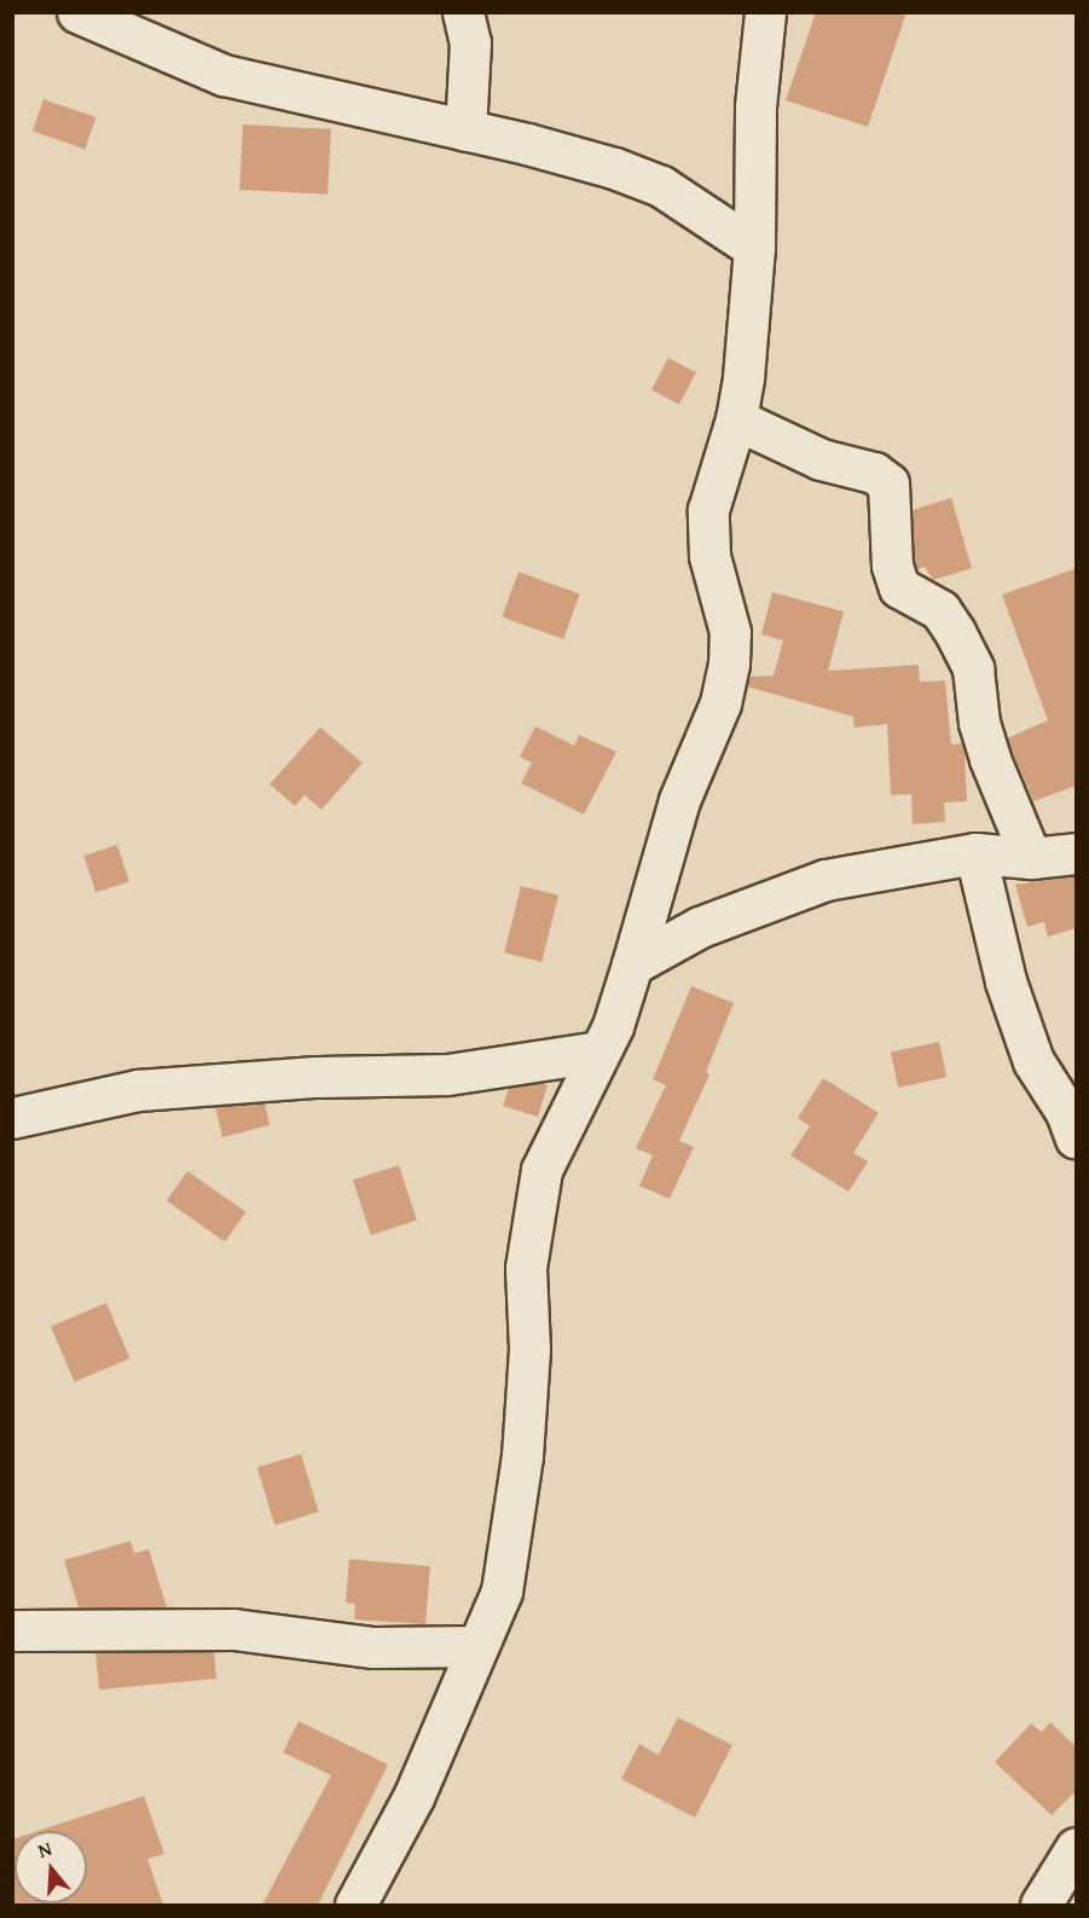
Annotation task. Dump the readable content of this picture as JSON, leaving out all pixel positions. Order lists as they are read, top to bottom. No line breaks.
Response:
{"north":"top"}
